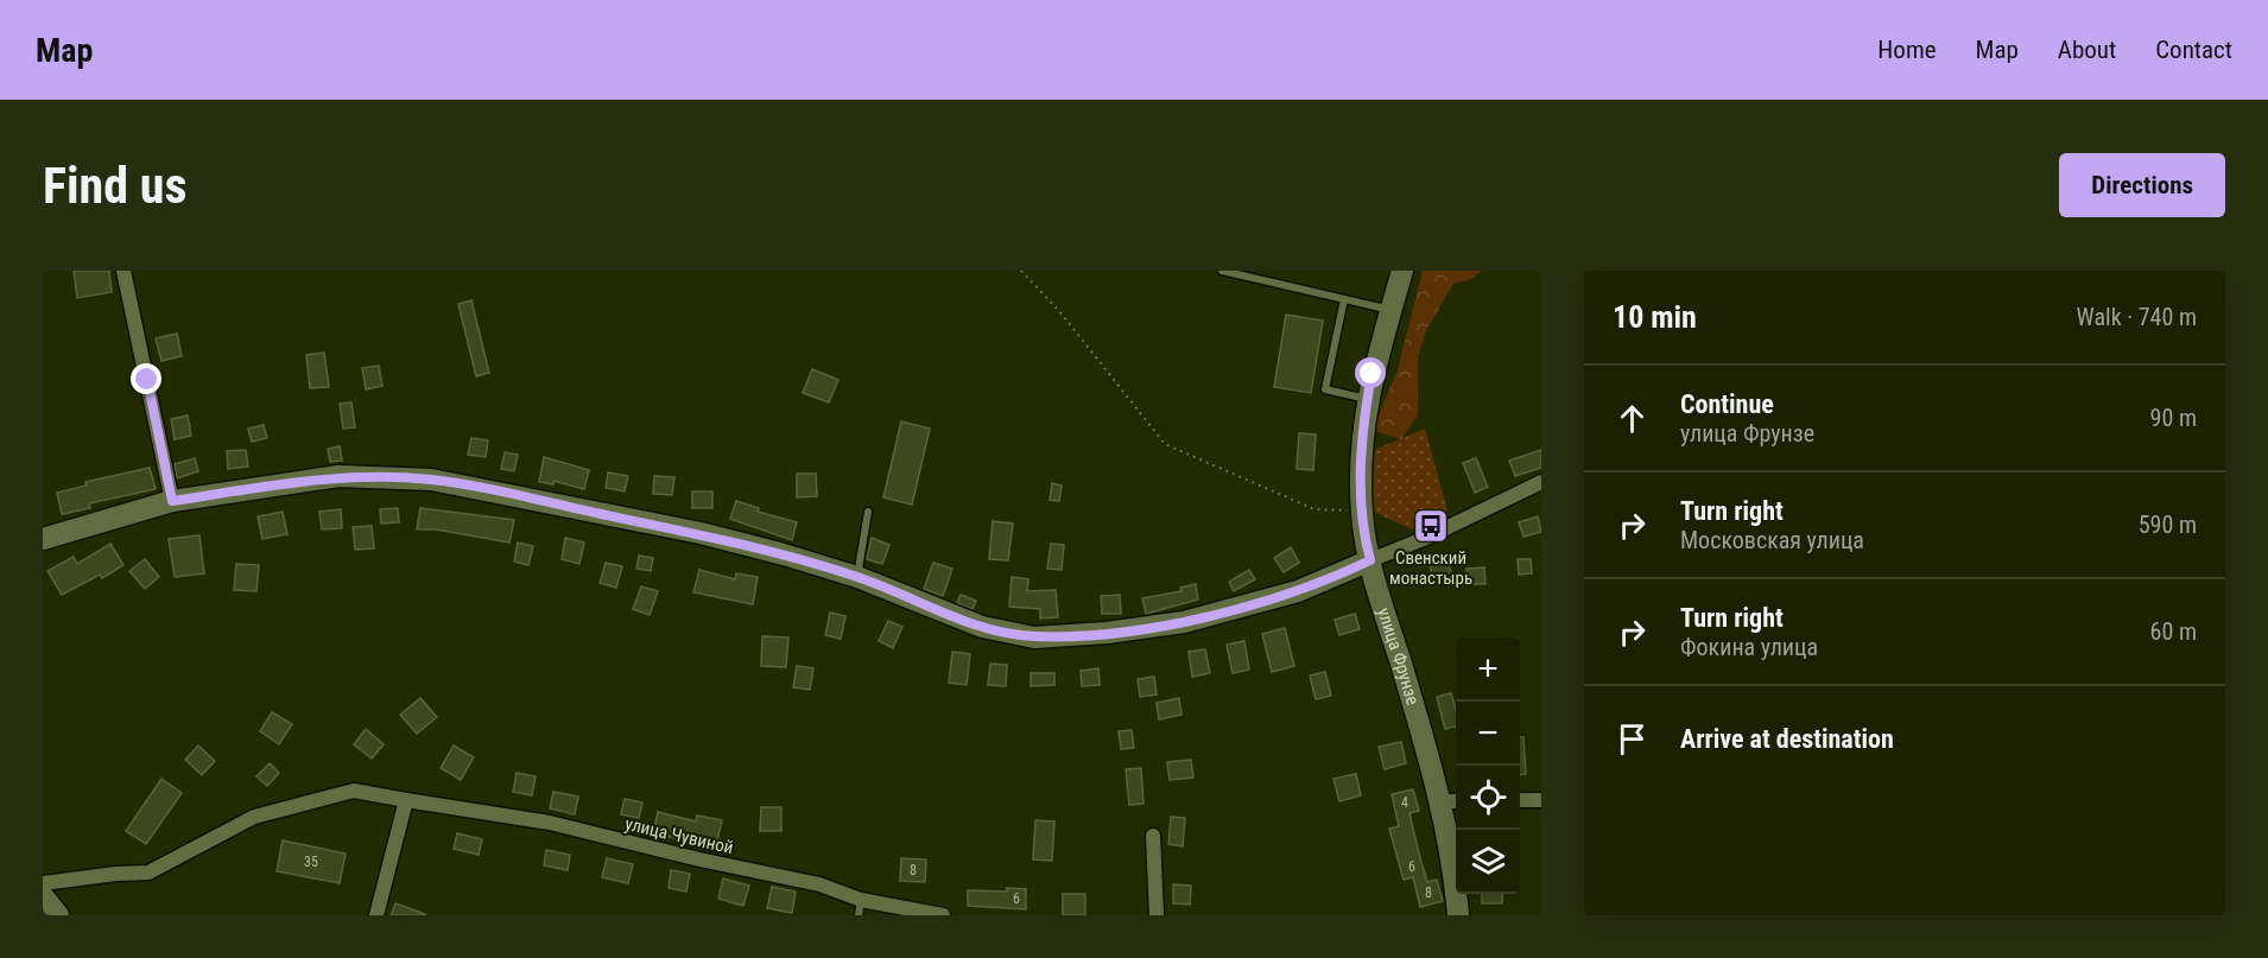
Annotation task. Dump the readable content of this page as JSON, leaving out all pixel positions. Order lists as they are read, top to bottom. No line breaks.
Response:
{"streets":{"street":["улица Фрунзе","улица Чувиной"]},"places":{"bus stop":["Свенский монастырь"]},"house_numbers":["4","35","6","8","8","6"],"page":{"header":"Map","nav":["Home","Map","About","Contact"],"buttons":"Directions","title":"Find us","heading":["10 min","Walk · 740 m"],"list":[["Continue","улица Фрунзе","90 m"],["Turn right","Московская улица","590 m"],["Turn right","Фокина улица","60 m"],"Arrive at destination"],"map_buttons":["+","−"]}}
